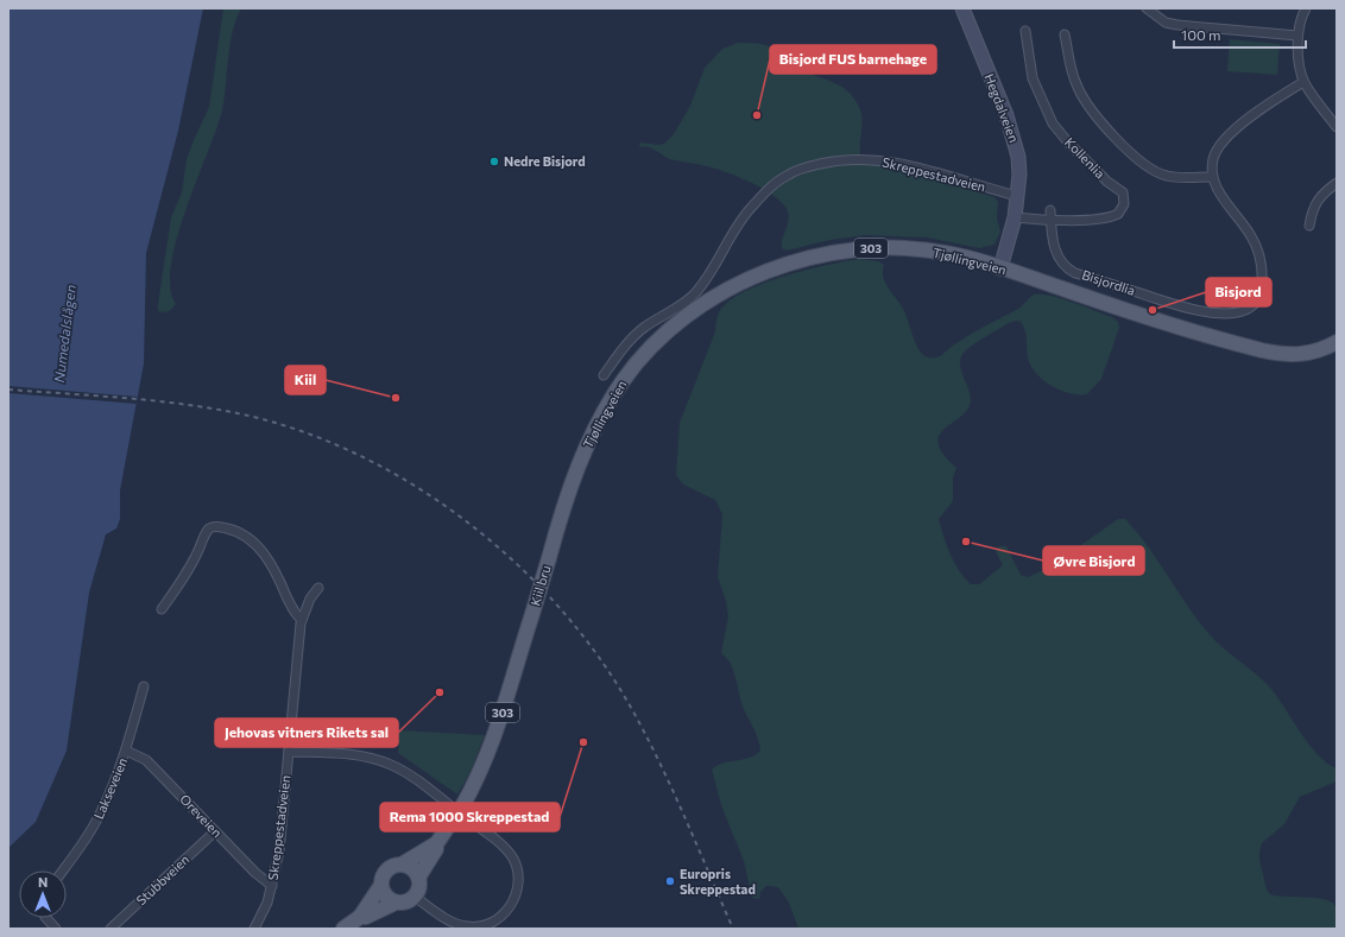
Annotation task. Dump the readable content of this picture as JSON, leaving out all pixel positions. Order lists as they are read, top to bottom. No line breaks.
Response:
{"streets":{"main road":["303","Tjøllingveien","Kiil bru"],"street":["Hegdalveien","Kollenlia","Skreppestadveien","Bisjordlia","Lakseveien","Oreveien","Stubbveien"]},"crossings":[["Hegdalveien","Skreppestadveien"],["Hegdalveien","Tjøllingveien"],["Kollenlia","Bisjordlia"],["Skreppestadveien","Oreveien"],["303","Kiil bru"],["Tjøllingveien","Kiil bru"],["Lakseveien","Oreveien"],["Oreveien","Stubbveien"]],"water":["Numedalslågen"],"places":["Bisjord FUS barnehage","Nedre Bisjord","Bisjord","Kiil","Øvre Bisjord","Jehovas vitners Rikets sal","Rema 1000 Skreppestad","Europris Skreppestad"],"scale_bar":"100 m","north":"top"}
